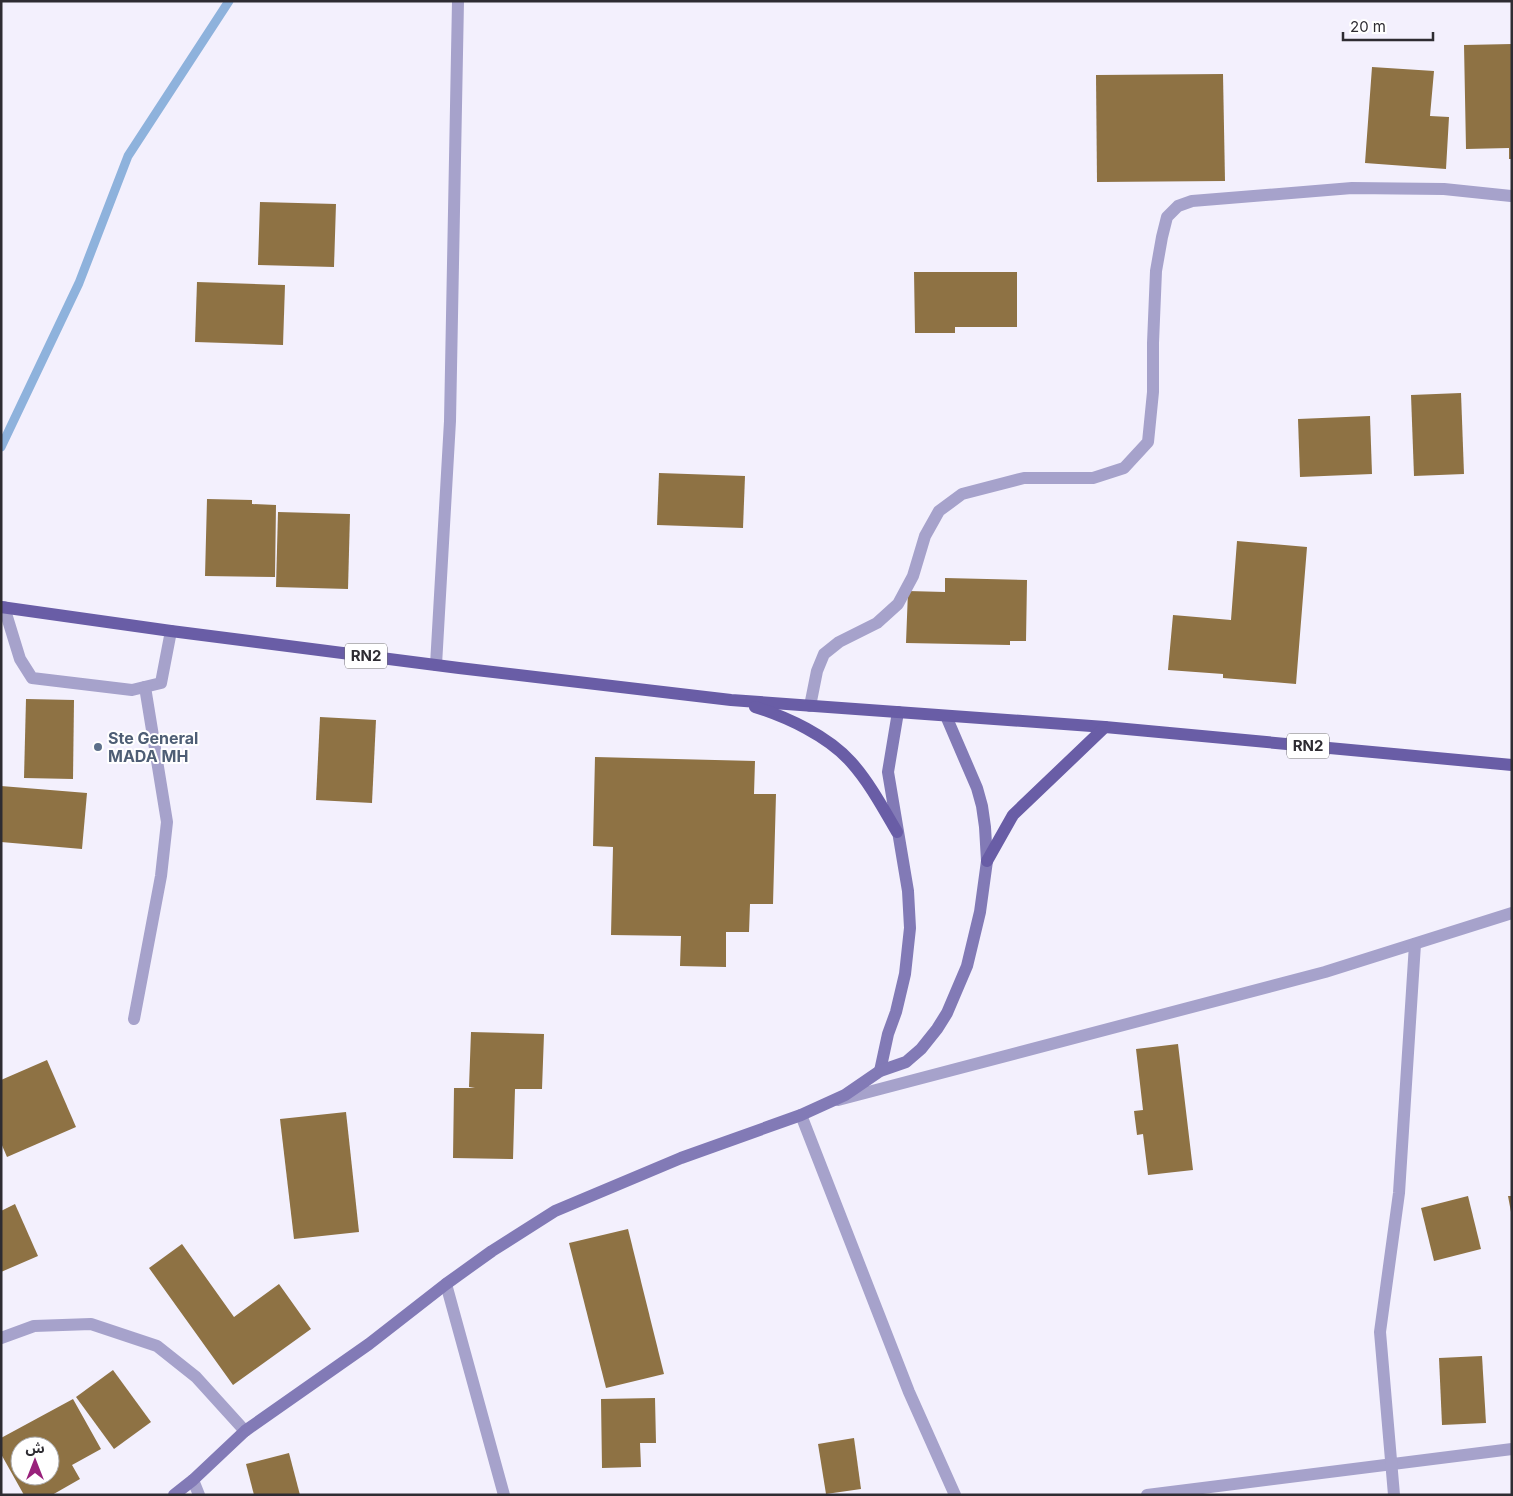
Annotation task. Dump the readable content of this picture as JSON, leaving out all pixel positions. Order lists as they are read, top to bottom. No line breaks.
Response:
{"streets":{"main road":["RN2"]},"places":["Ste General MADA MH"],"scale_bar":"20 m","north":"top"}
